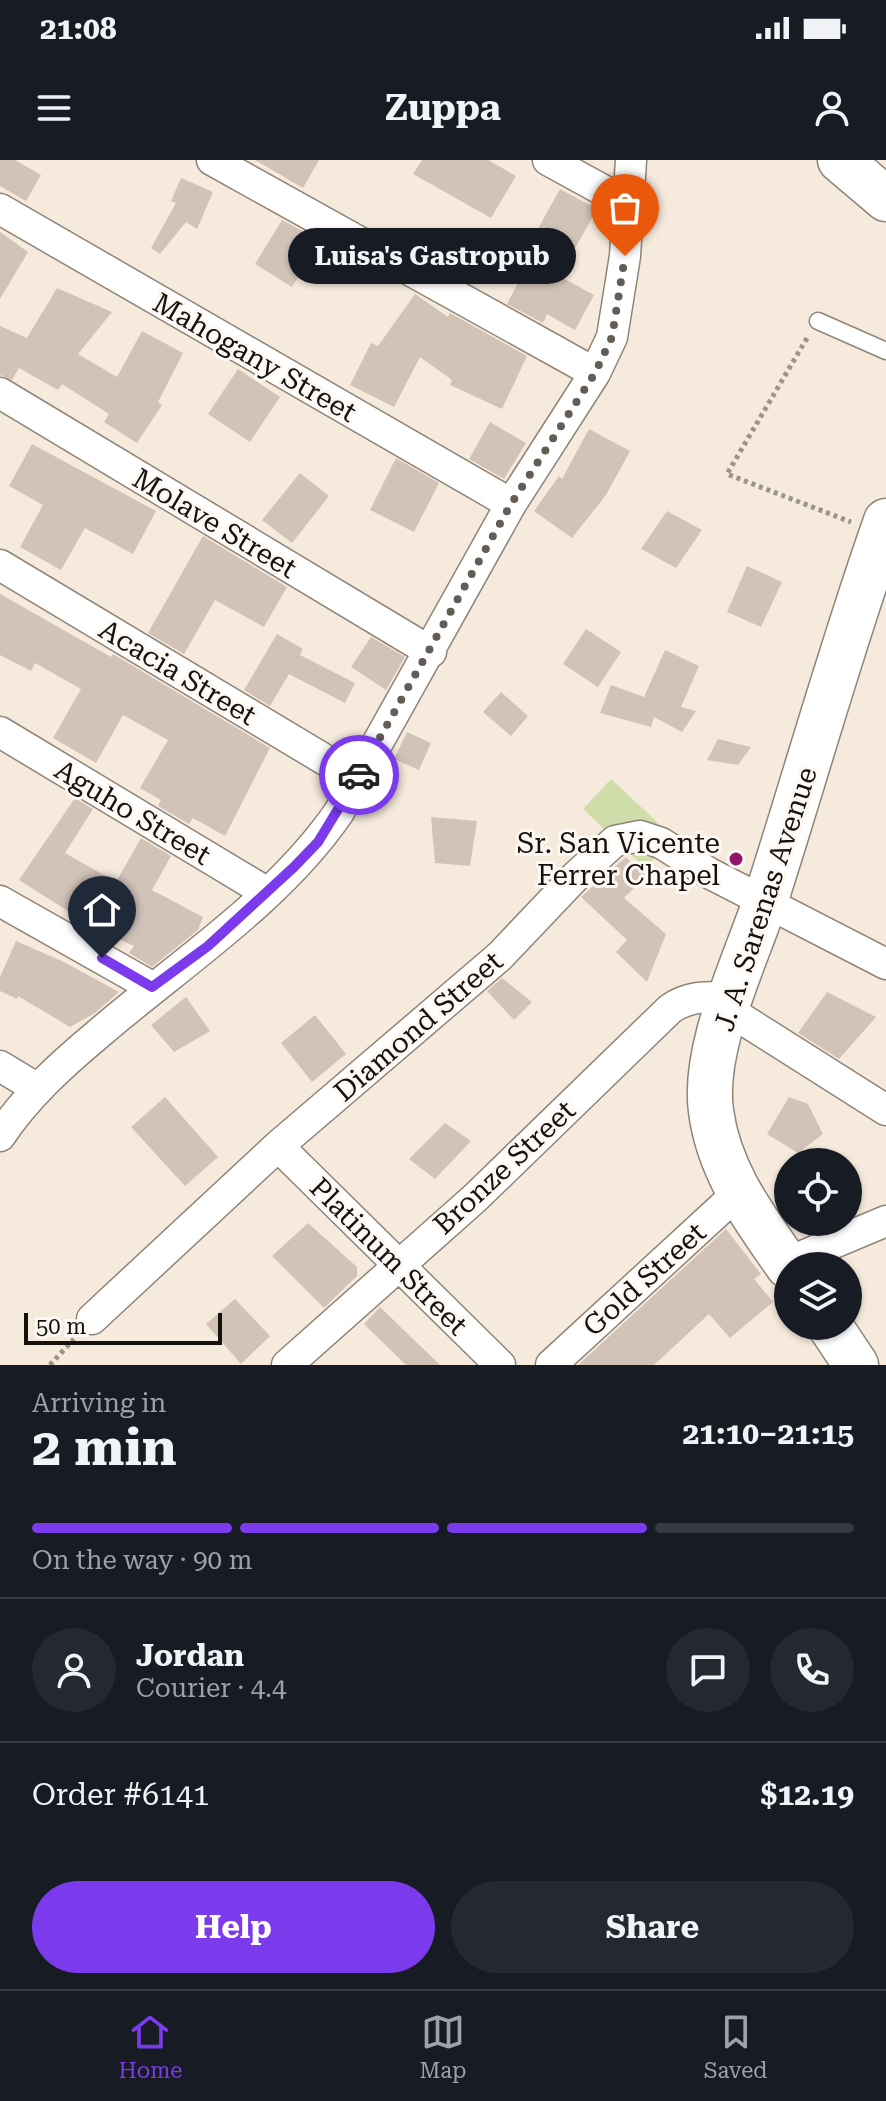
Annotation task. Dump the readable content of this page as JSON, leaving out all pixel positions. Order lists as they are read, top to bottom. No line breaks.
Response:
{"streets":{"main road":["J. A. Sarenas Avenue"],"street":["Mahogany Street","Molave Street","Acacia Street","Aguho Street","Diamond Street","Bronze Street","Platinum Street","Gold Street"]},"crossings":[["J. A. Sarenas Avenue","Diamond Street"],["J. A. Sarenas Avenue","Bronze Street"],["J. A. Sarenas Avenue","Gold Street"],["Diamond Street","Platinum Street"],["Bronze Street","Platinum Street"]],"places":["Luisa's Gastropub","Sr. San Vicente Ferrer Chapel"],"scale_bar":"50 m","page":{"status":"21:08","header":"Zuppa","bubble":"Luisa's Gastropub","scale":"50 m","heading":["2 min","Arriving in","21:10–21:15"],"panel":["Jordan","Courier · 4.4","Order #6141","$12.19"],"bar":"On the way · 90 m","buttons":["Help","Share"],"tabs":["Home","Map","Saved"]}}
